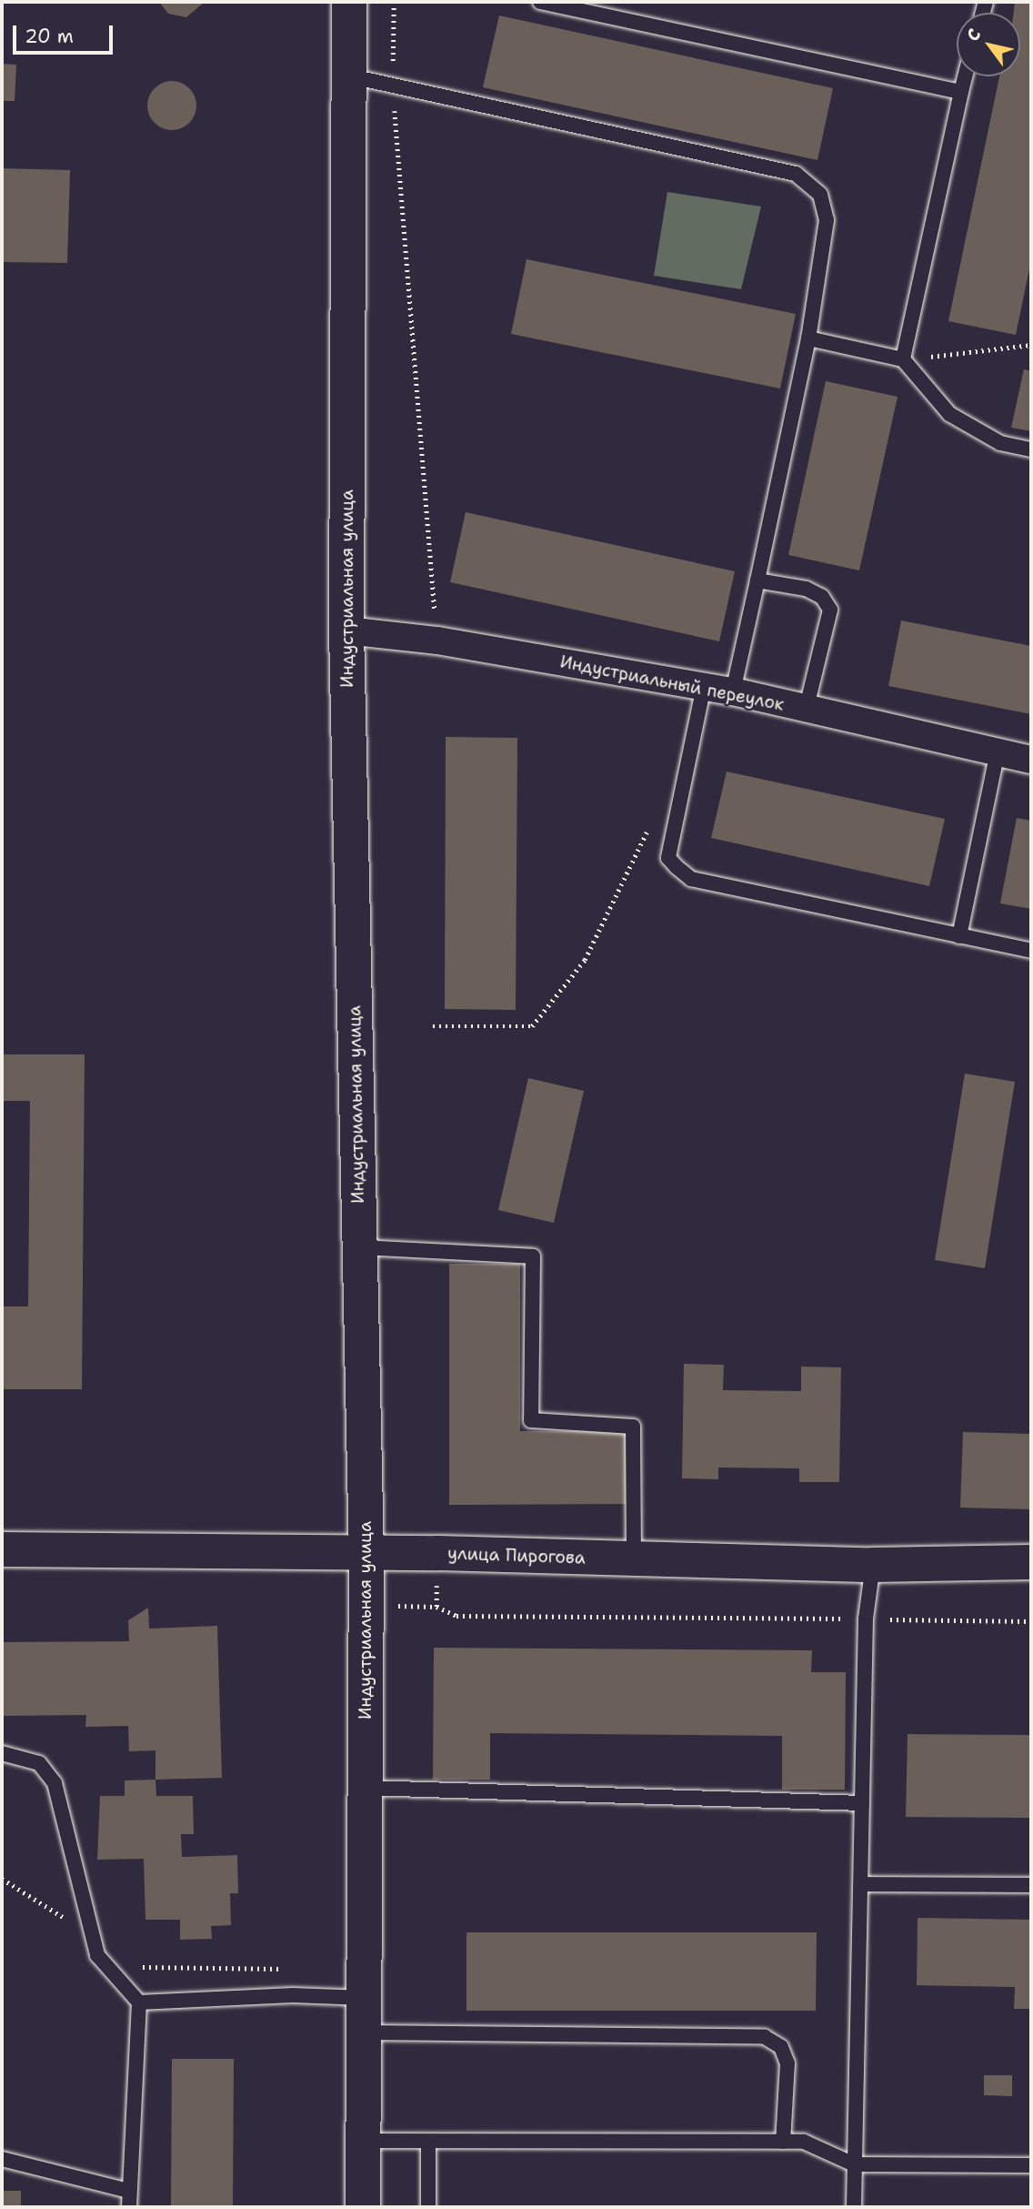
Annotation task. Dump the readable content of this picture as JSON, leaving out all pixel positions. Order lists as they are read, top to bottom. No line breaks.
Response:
{"streets":{"street":["Индустриальная улица","Индустриальный переулок","улица Пирогова"]},"crossings":[["Индустриальная улица","Индустриальный переулок"],["Индустриальная улица","улица Пирогова"]],"scale_bar":"20 m","north":"top left"}
